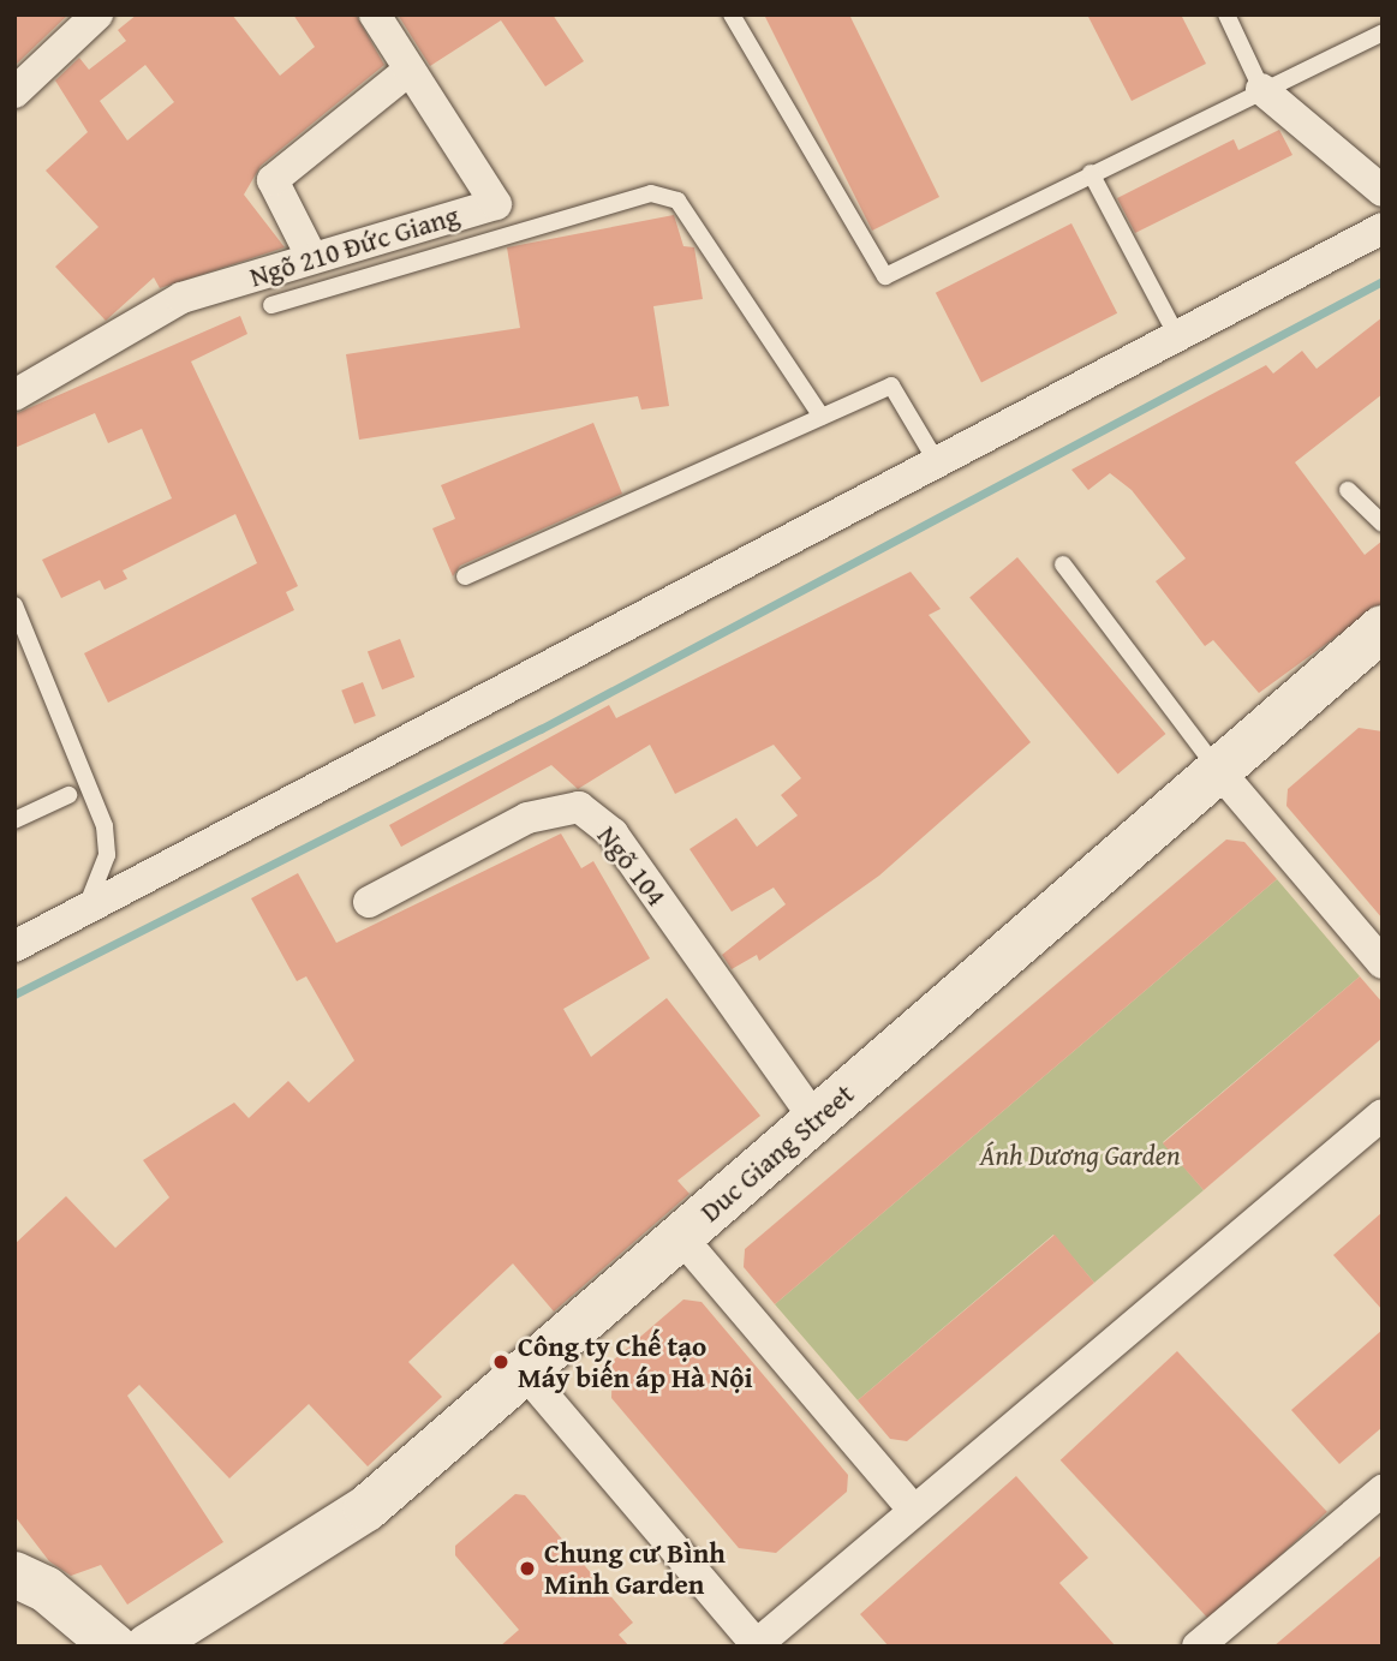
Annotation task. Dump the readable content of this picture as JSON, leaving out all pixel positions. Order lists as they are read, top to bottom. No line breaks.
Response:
{"streets":{"street":["Ngõ 210 Đức Giang","Ngõ 104","Duc Giang Street"]},"crossings":[["Ngõ 104","Duc Giang Street"]],"parks":["Ánh Dương Garden"],"places":["Công ty Chế tạo Máy biến áp Hà Nội","Chung cư Bình Minh Garden"]}
